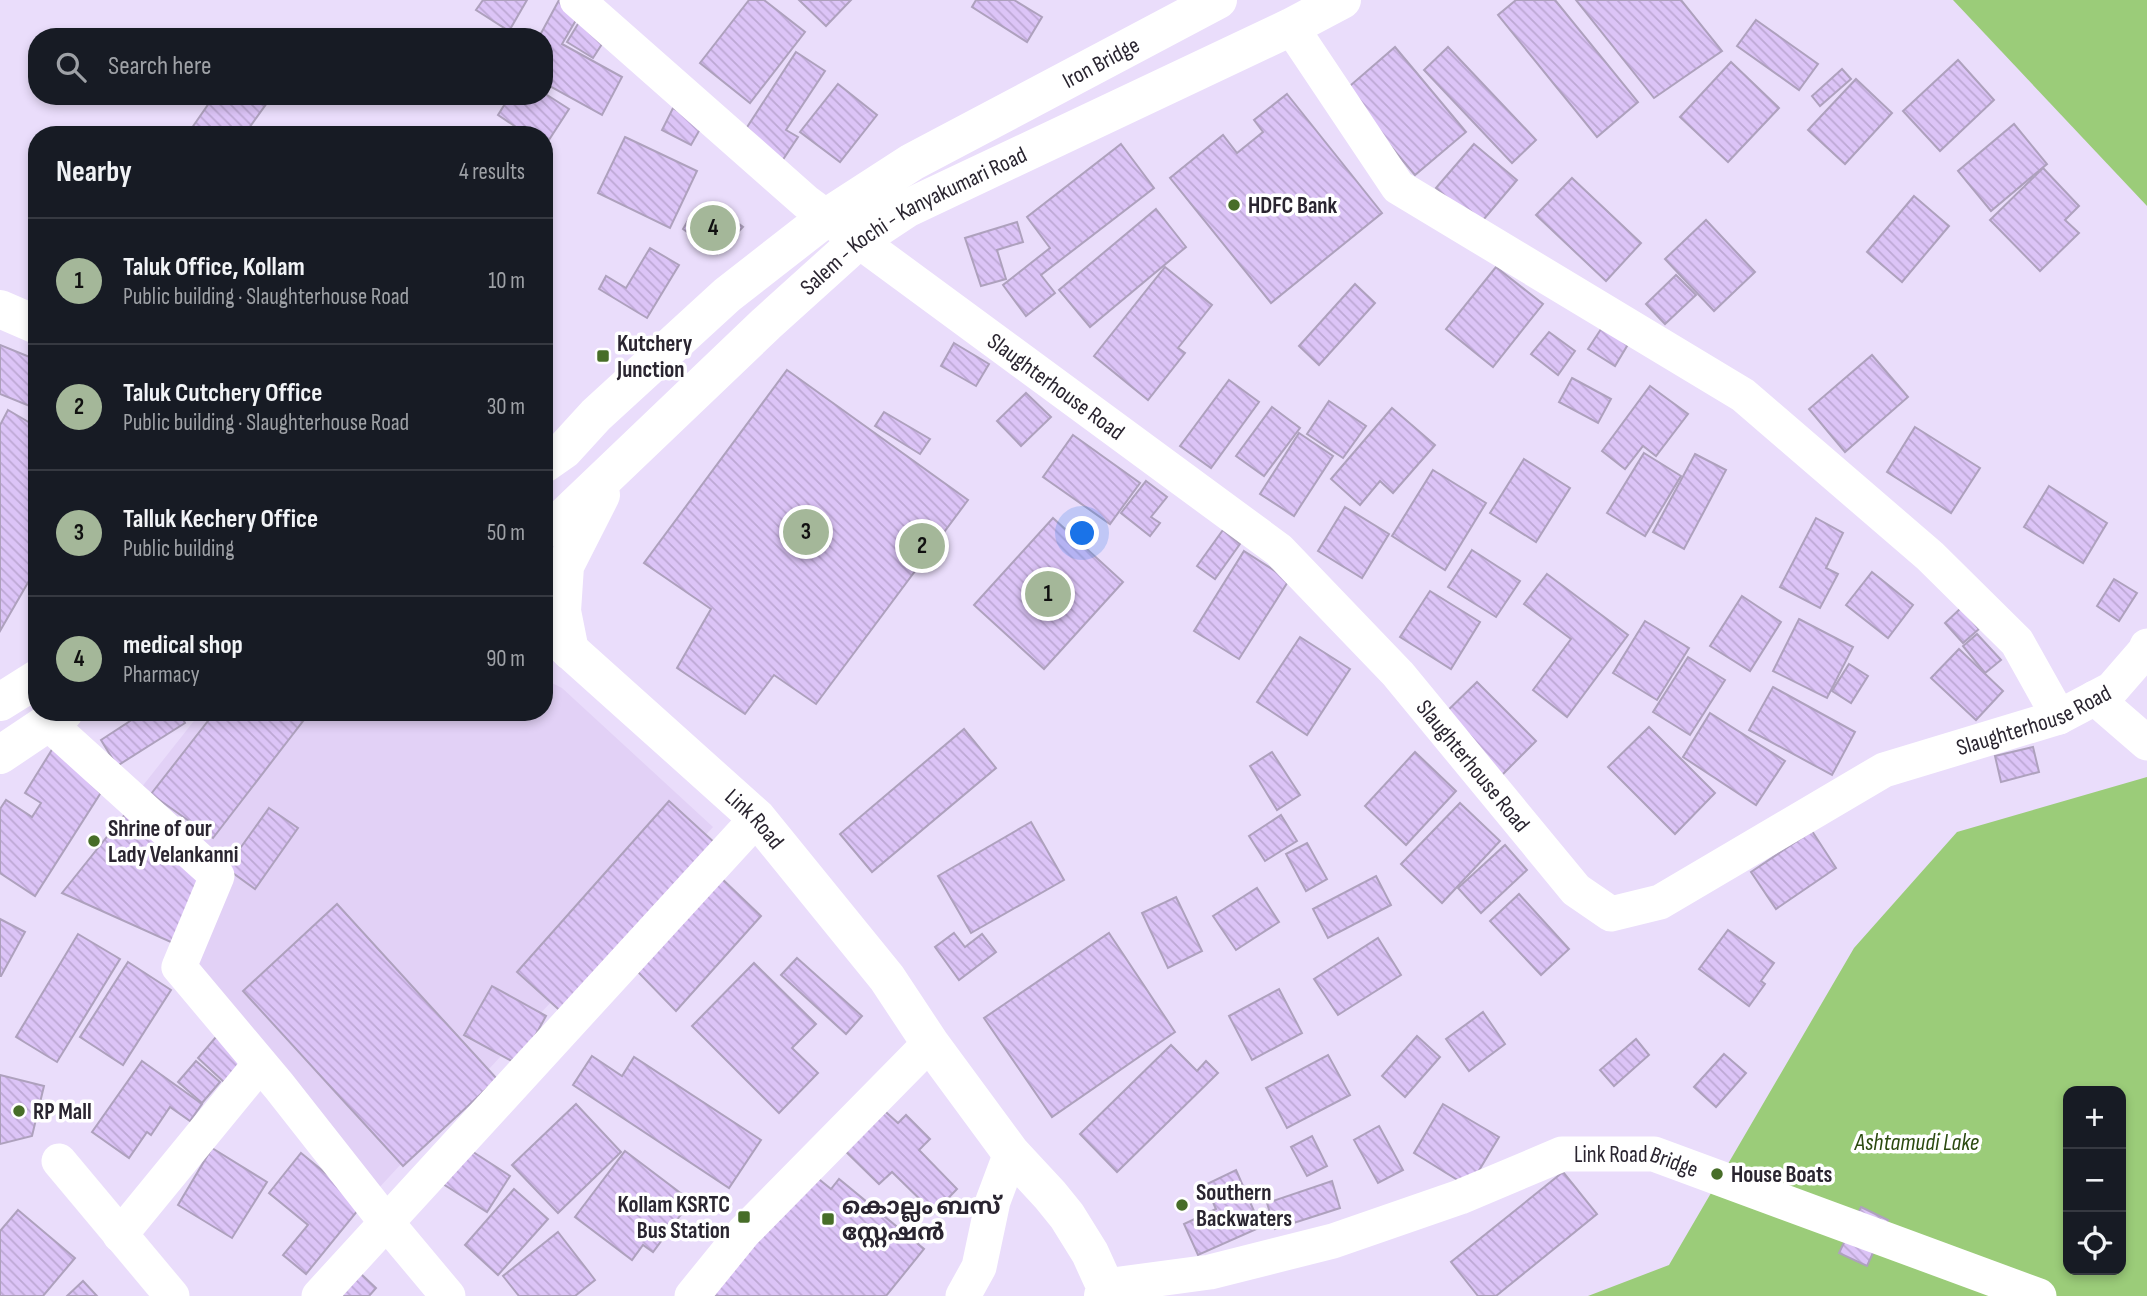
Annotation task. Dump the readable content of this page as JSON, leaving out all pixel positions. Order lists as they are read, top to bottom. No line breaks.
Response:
{"streets":{"main road":["Iron Bridge","Salem - Kochi - Kanyakumari Road","Link Road"],"street":["Slaughterhouse Road","Link Road Bridge"]},"crossings":[["Iron Bridge","Salem - Kochi - Kanyakumari Road"],["Salem - Kochi - Kanyakumari Road","Slaughterhouse Road"]],"water":["Ashtamudi Lake"],"places":{"other":["HDFC Bank","Shrine of our Lady Velankanni","RP Mall","House Boats","Southern Backwaters"],"transit":["Kutchery Junction","Kollam KSRTC Bus Station","കൊല്ലം ബസ് സ്റ്റേഷൻ"]},"page":{"search":"Search here","heading":["Nearby","4 results"],"pins":["4","3","2","1"],"list":[{"mark":"1","name":"Taluk Office, Kollam","note":"Public building · Slaughterhouse Road","value":"10 m"},{"mark":"2","name":"Taluk Cutchery Office","note":"Public building · Slaughterhouse Road","value":"30 m"},{"mark":"3","name":"Talluk Kechery Office","note":"Public building","value":"50 m"},{"mark":"4","name":"medical shop","note":"Pharmacy","value":"90 m"}],"map_buttons":["+","−"]}}
